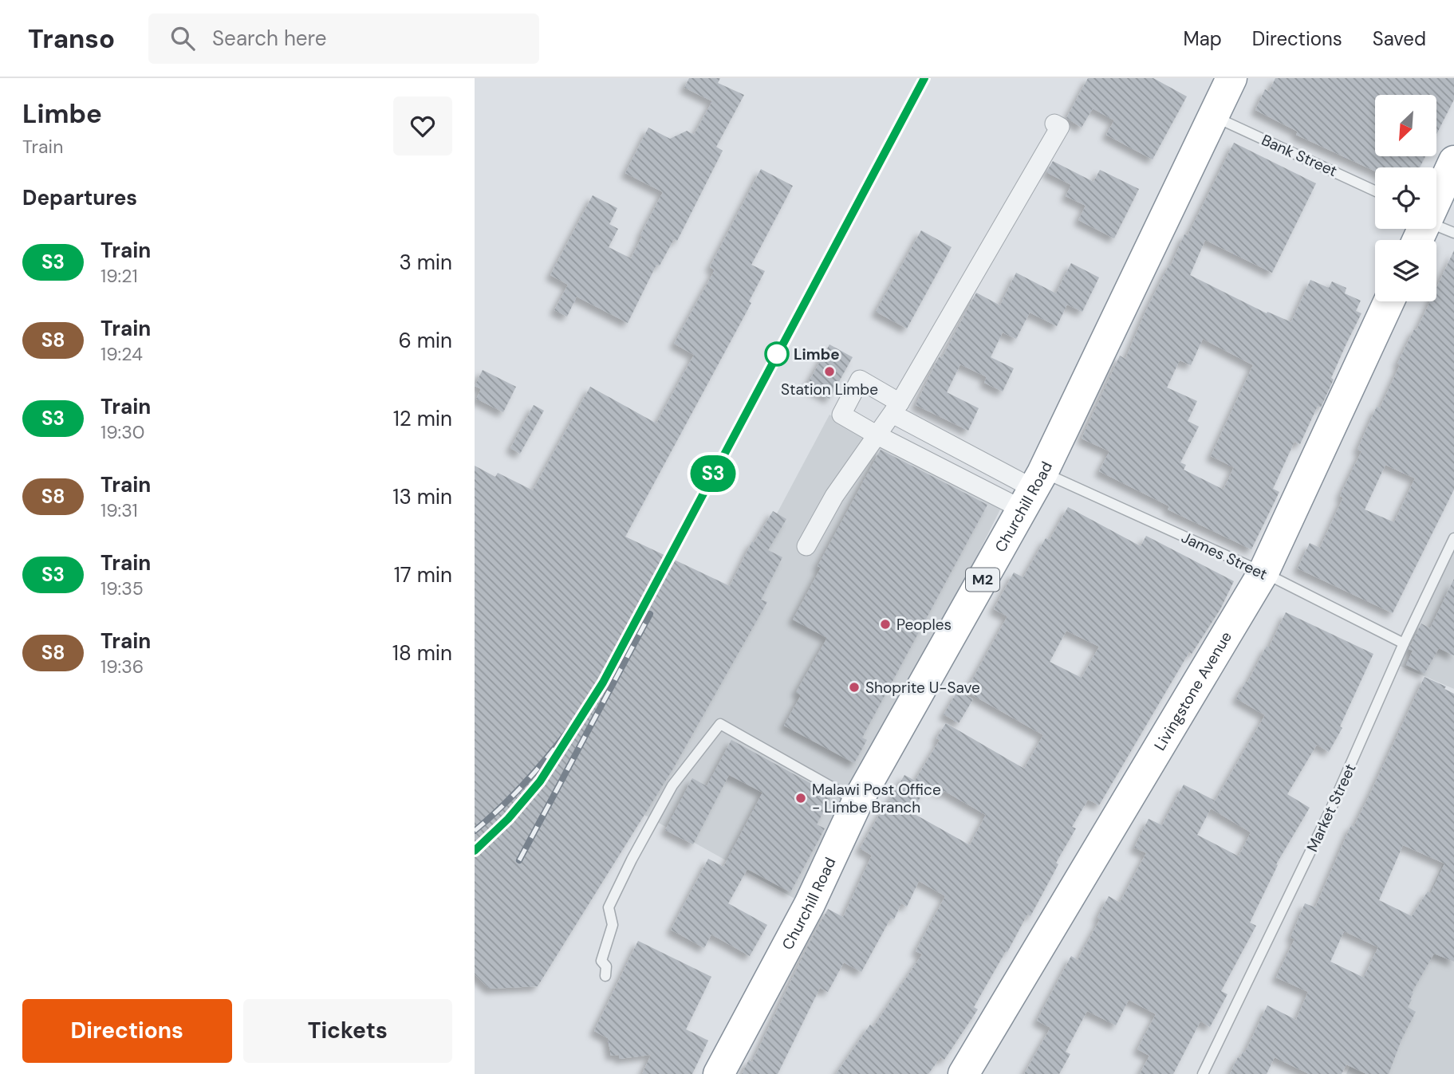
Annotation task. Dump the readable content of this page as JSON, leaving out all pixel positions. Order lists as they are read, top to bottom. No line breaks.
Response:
{"streets":{"highway":["Churchill Road","M2","Livingstone Avenue"],"lane":["Bank Street","James Street","Market Street"]},"crossings":[["Bank Street","Churchill Road"],["Churchill Road","James Street"],["James Street","Livingstone Avenue"],["James Street","Market Street"]],"places":["Limbe","Station Limbe","Peoples","Shoprite U-Save","Malawi Post Office - Limbe Branch"],"north":"bottom left","page":{"header":"Transo","search":"Search here","nav":["Map","Directions","Saved"],"heading":[["Limbe","Train"],"Departures"],"on_map":"S3","list":[{"mark":"S3","name":"Train","note":"19:21","value":"3 min"},{"mark":"S8","name":"Train","note":"19:24","value":"6 min"},{"mark":"S3","name":"Train","note":"19:30","value":"12 min"},{"mark":"S8","name":"Train","note":"19:31","value":"13 min"},{"mark":"S3","name":"Train","note":"19:35","value":"17 min"},{"mark":"S8","name":"Train","note":"19:36","value":"18 min"}],"buttons":["Directions","Tickets"]}}
